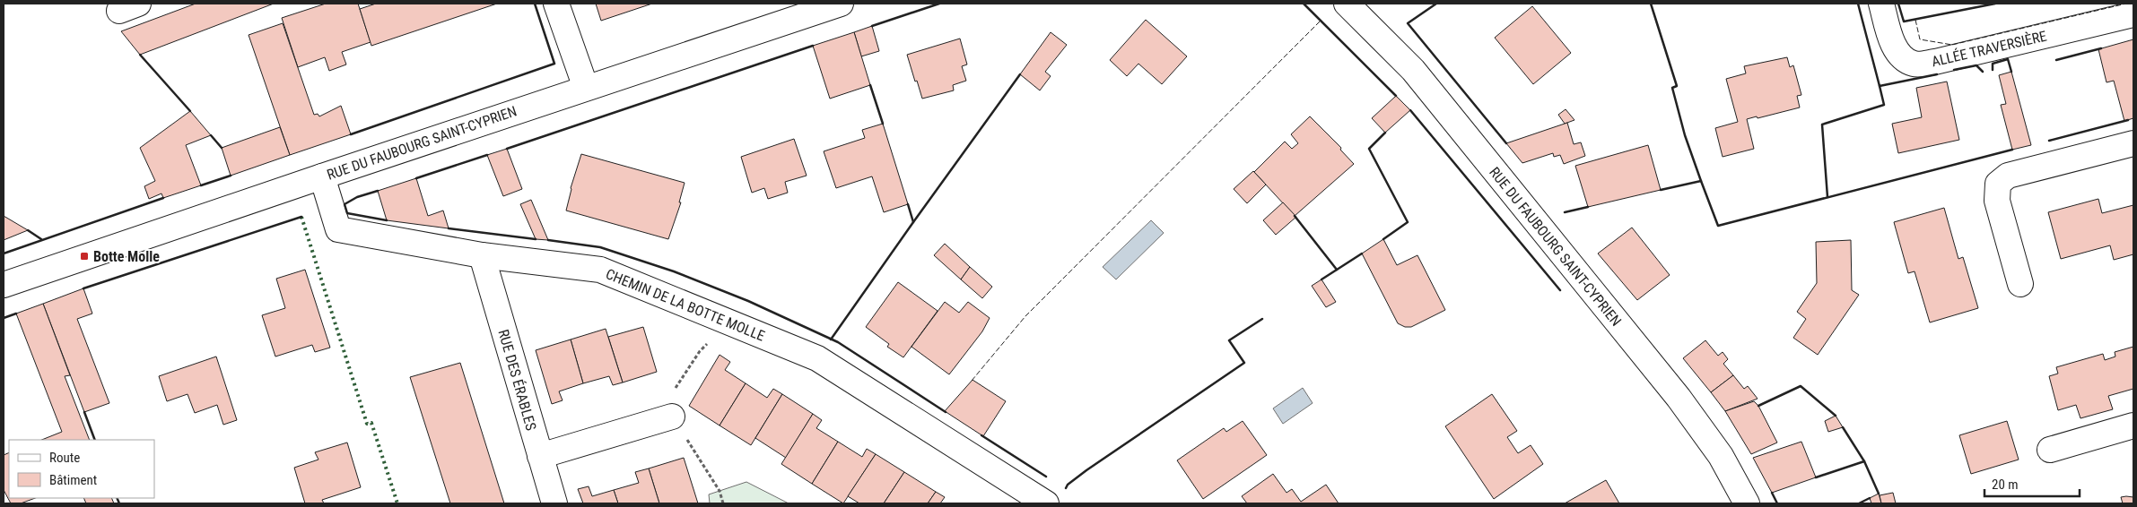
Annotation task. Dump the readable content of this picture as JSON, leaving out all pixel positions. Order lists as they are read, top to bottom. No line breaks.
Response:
{"streets":{"street":["ALLÉE TRAVERSIÈRE","RUE DU FAUBOURG SAINT-CYPRIEN","CHEMIN DE LA BOTTE MOLLE","RUE DES ÉRABLES"]},"crossings":[["RUE DU FAUBOURG SAINT-CYPRIEN","CHEMIN DE LA BOTTE MOLLE"],["CHEMIN DE LA BOTTE MOLLE","RUE DES ÉRABLES"]],"places":{"transit":["Botte Molle"]},"legend":["Route","Bâtiment"],"scale_bar":"20 m"}
